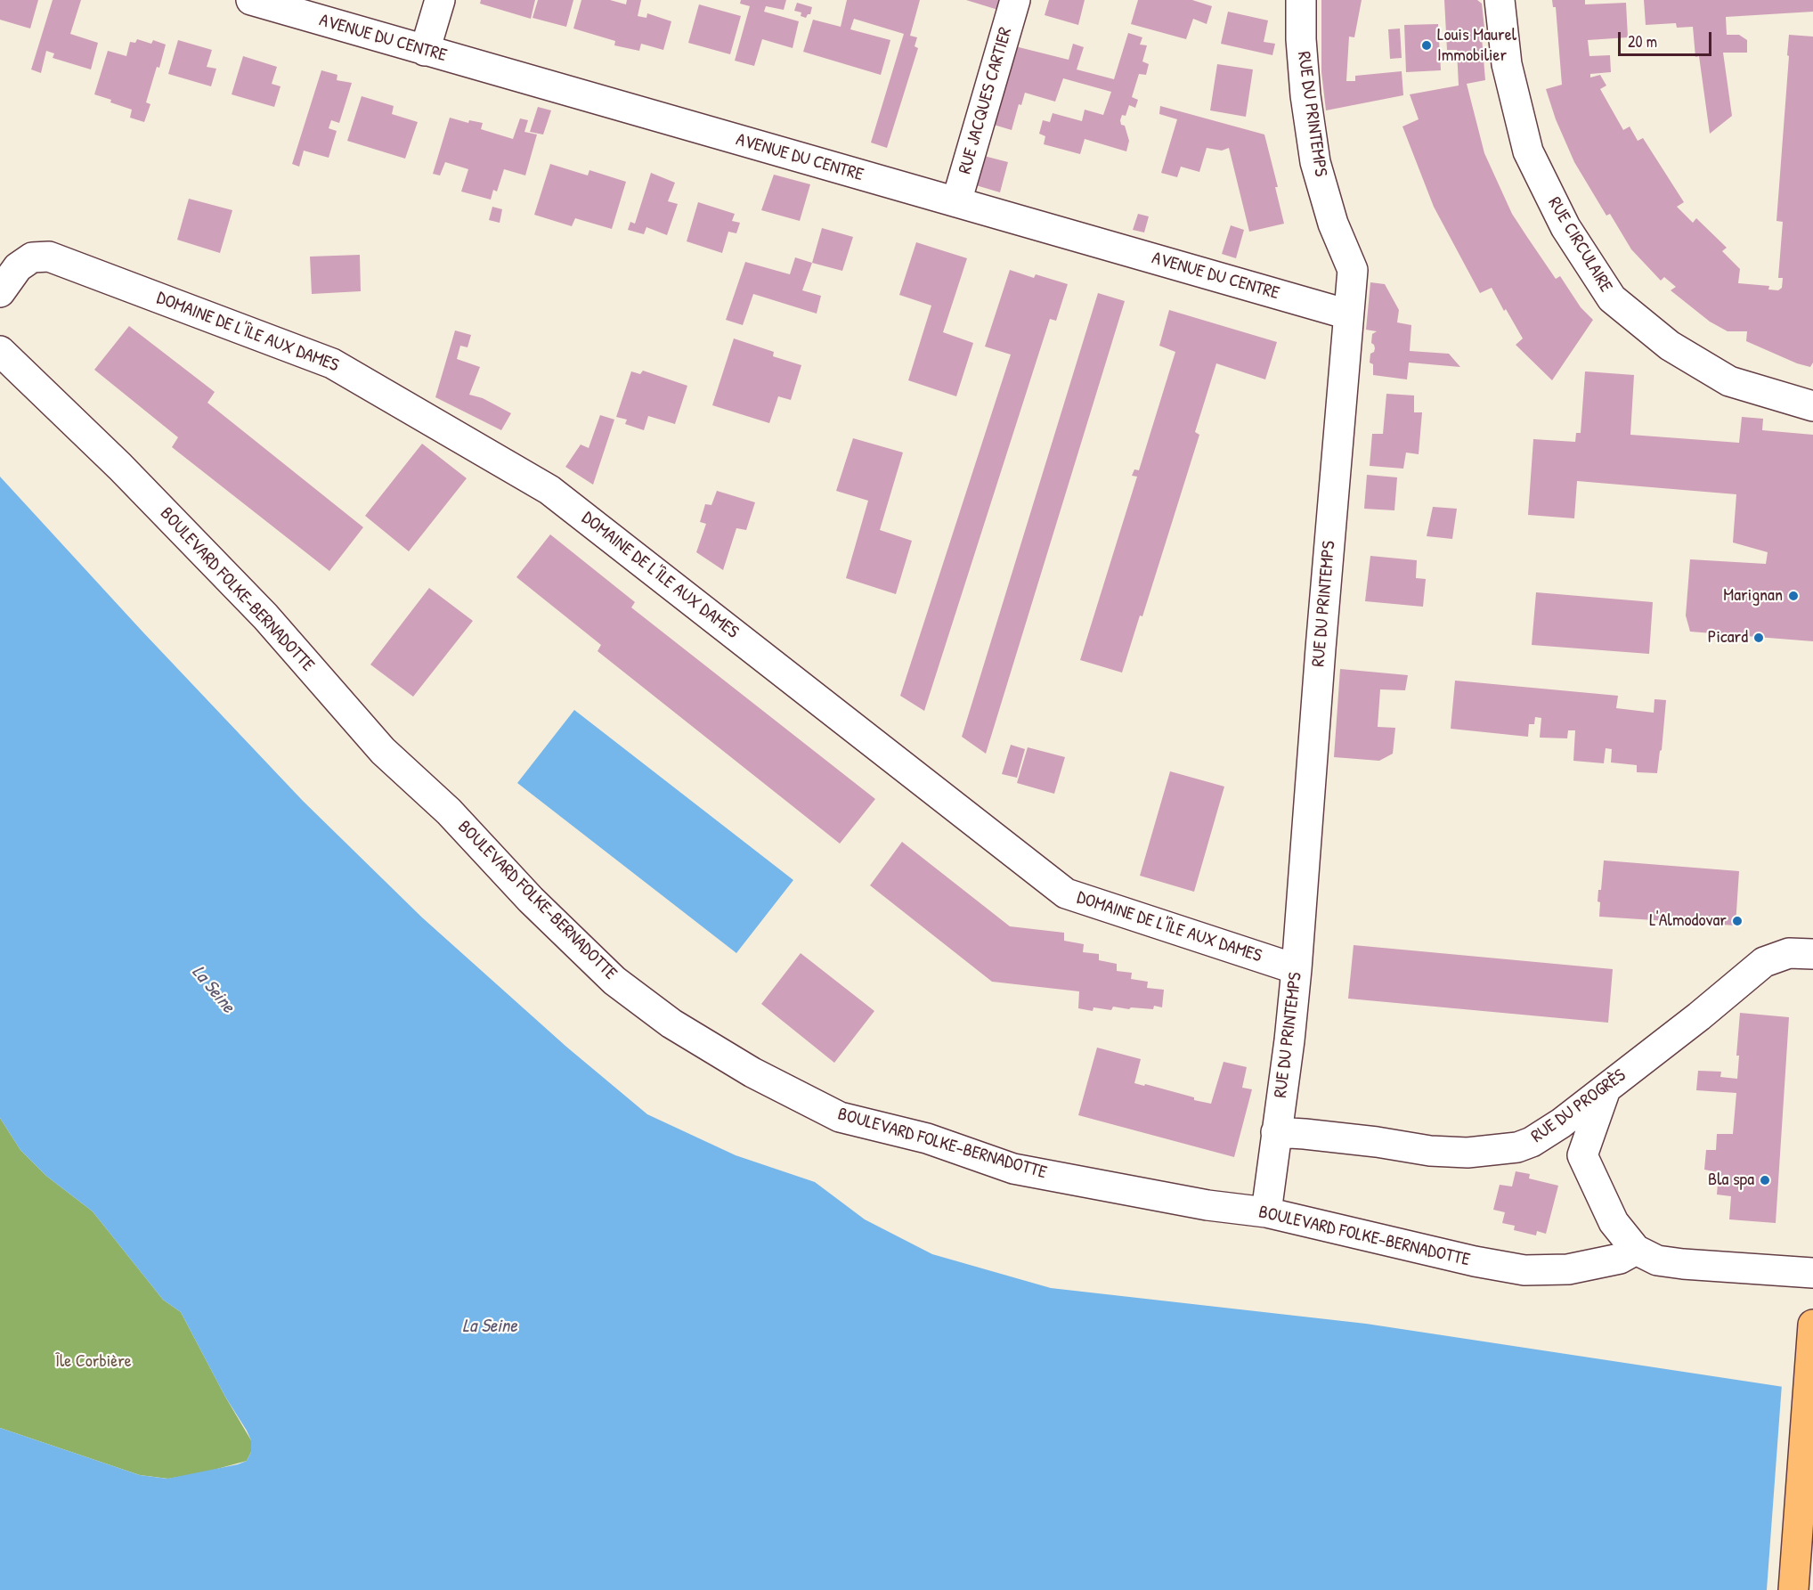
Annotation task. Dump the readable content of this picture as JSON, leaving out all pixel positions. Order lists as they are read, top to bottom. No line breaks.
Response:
{"streets":{"street":["AVENUE DU CENTRE","RUE JACQUES CARTIER","RUE DU PRINTEMPS","RUE CIRCULAIRE","DOMAINE DE L'ÎLE AUX DAMES","BOULEVARD FOLKE-BERNADOTTE","RUE DU PROGRÈS"]},"crossings":[["AVENUE DU CENTRE","RUE JACQUES CARTIER"],["AVENUE DU CENTRE","RUE DU PRINTEMPS"],["RUE DU PRINTEMPS","DOMAINE DE L'ÎLE AUX DAMES"],["RUE DU PRINTEMPS","BOULEVARD FOLKE-BERNADOTTE"],["RUE DU PRINTEMPS","RUE DU PROGRÈS"]],"water":["La Seine"],"parks":["Île Corbière"],"places":["Louis Maurel Immobilier","Marignan","Picard","L'Almodovar","Bla spa"],"scale_bar":"20 m"}
